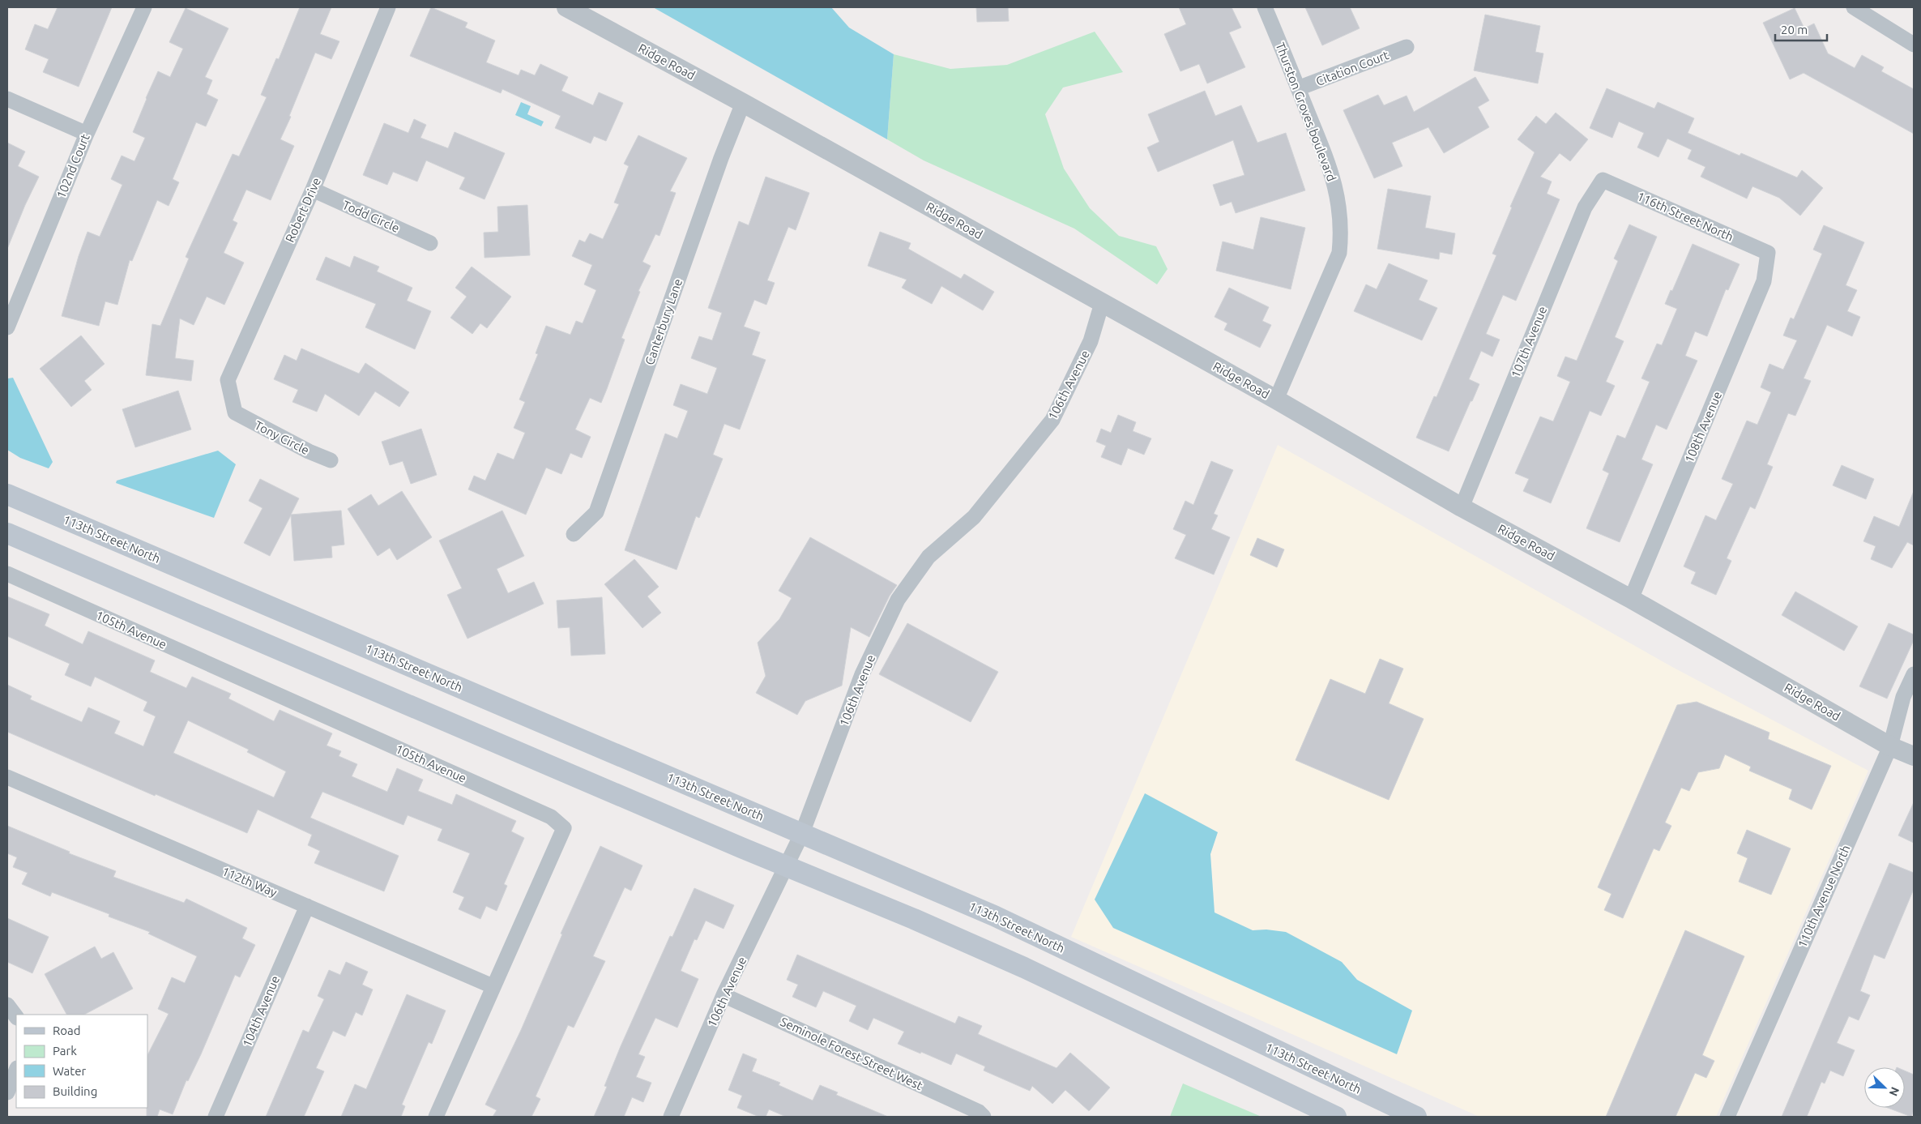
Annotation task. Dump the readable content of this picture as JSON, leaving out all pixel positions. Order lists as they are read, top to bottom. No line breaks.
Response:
{"streets":{"main road":["113th Street North"],"street":["Ridge Road","Citation Court","Thurston Groves boulevard","102nd Court","Robert Drive","Todd Circle","116th Street North","Canterbury Lane","107th Avenue","106th Avenue","108th Avenue","Tony Circle","105th Avenue","112th Way","110th Avenue North","104th Avenue","Seminole Forest Street West"]},"crossings":[["Ridge Road","Thurston Groves boulevard"],["Ridge Road","Canterbury Lane"],["Ridge Road","107th Avenue"],["Ridge Road","106th Avenue"],["Ridge Road","108th Avenue"],["Ridge Road","110th Avenue North"],["Citation Court","Thurston Groves boulevard"],["Robert Drive","Todd Circle"],["Robert Drive","Tony Circle"],["116th Street North","107th Avenue"],["116th Street North","108th Avenue"],["106th Avenue","113th Street North"],["106th Avenue","Seminole Forest Street West"],["105th Avenue","112th Way"],["112th Way","104th Avenue"]],"legend":["Road","Park","Water","Building"],"scale_bar":"20 m","north":"bottom right"}
